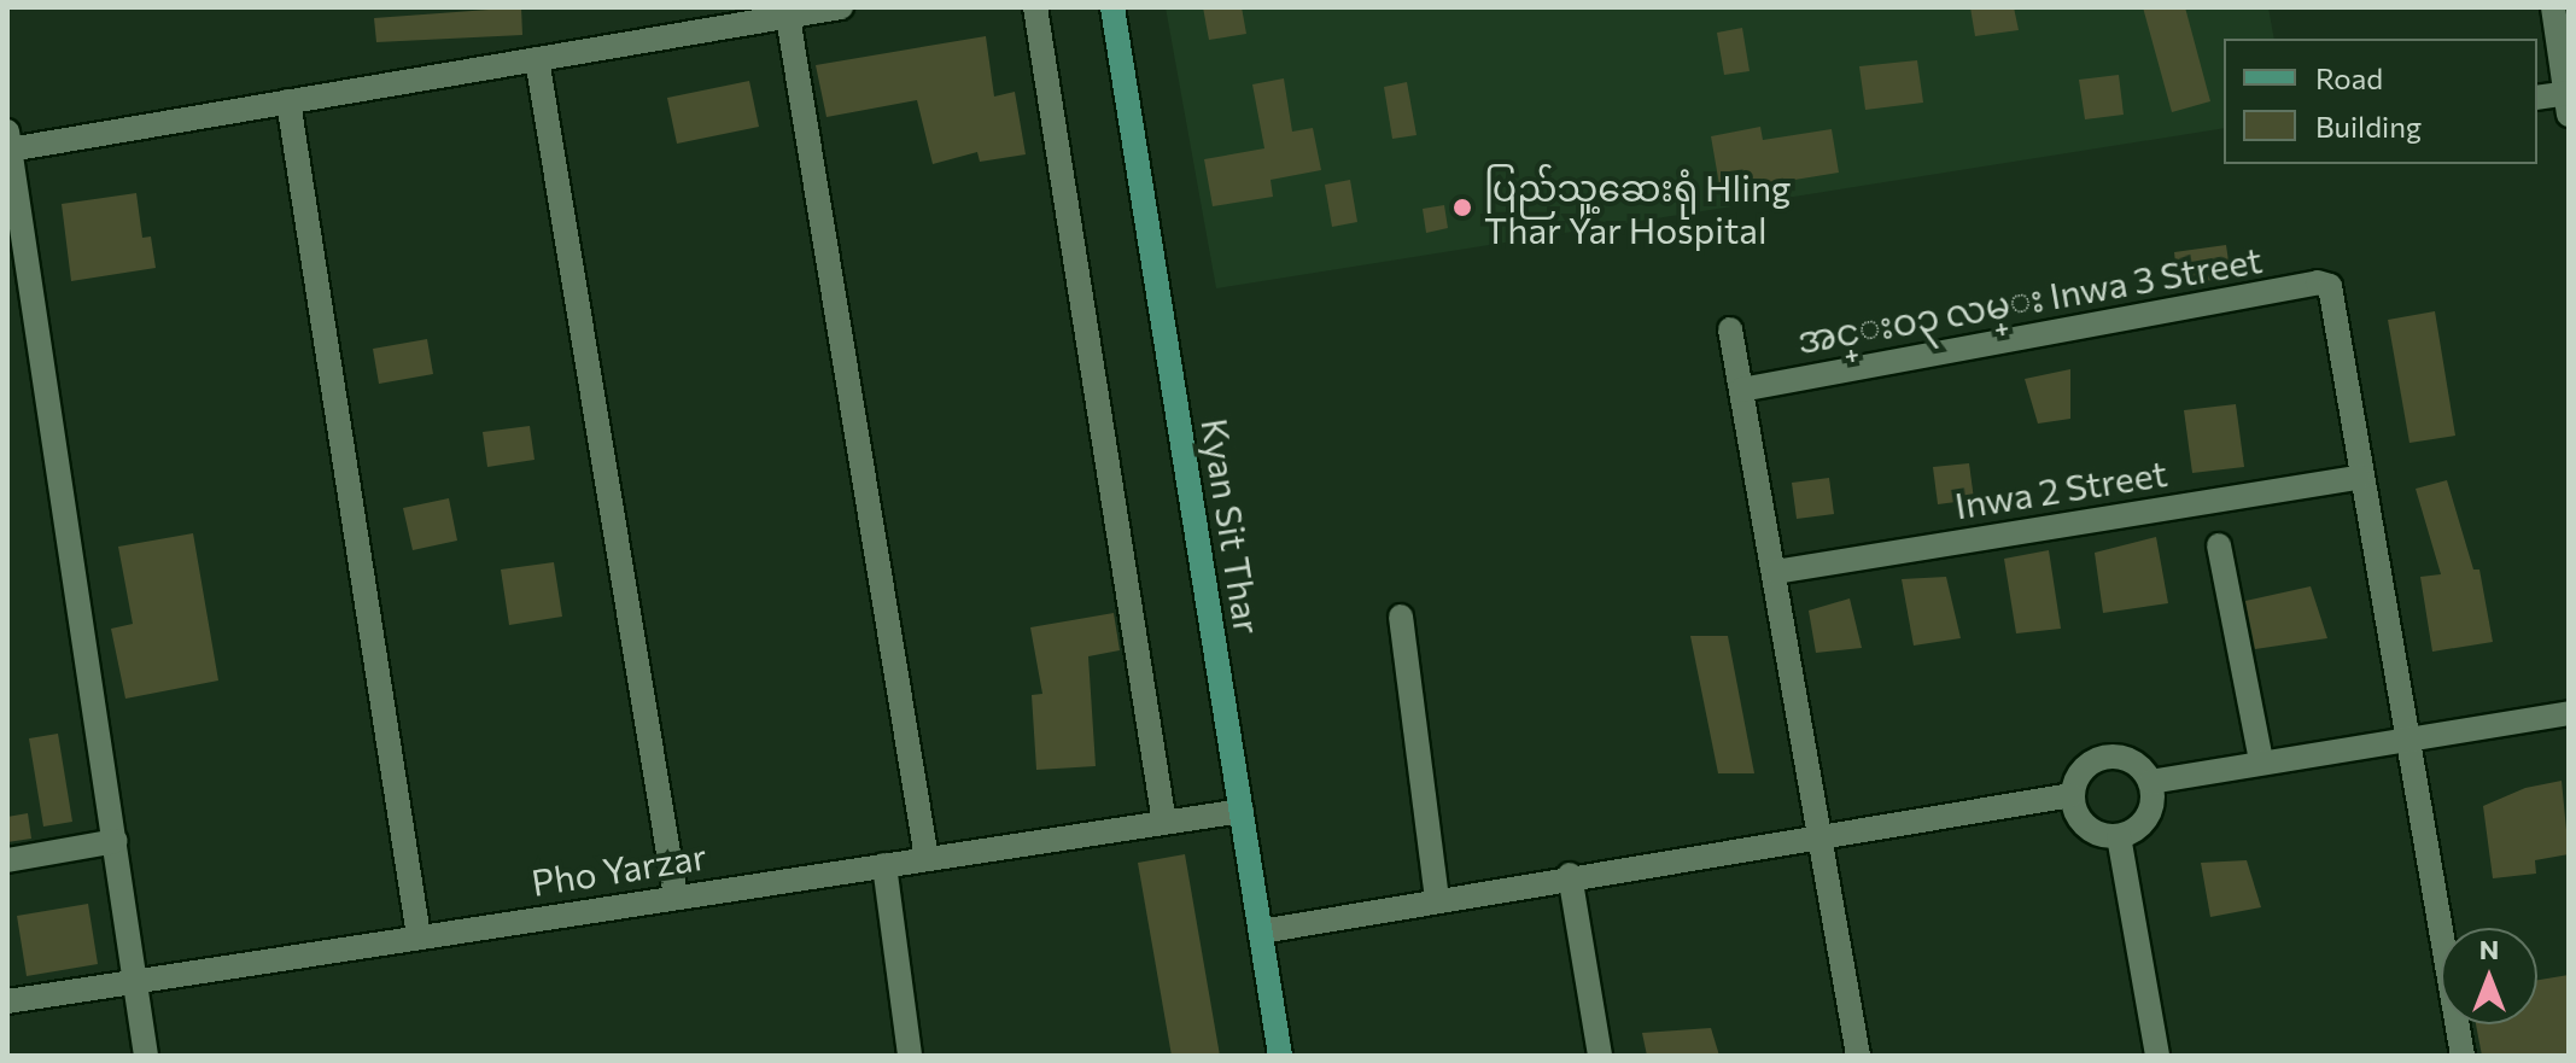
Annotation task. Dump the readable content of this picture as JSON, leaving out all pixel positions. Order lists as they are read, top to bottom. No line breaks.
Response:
{"streets":{"main road":["Kyan Sit Thar"],"street":["အင္းဝ၃ လမ္း Inwa 3 Street","Inwa 2 Street","Pho Yarzar"]},"crossings":[["အင္းဝ၃ လမ္း Inwa 3 Street","Inwa 2 Street"],["Kyan Sit Thar","Pho Yarzar"]],"places":["ပြည်သူ့ဆေးရုံ Hling Thar Yar Hospital"],"legend":["Road","Building"],"north":"top"}
